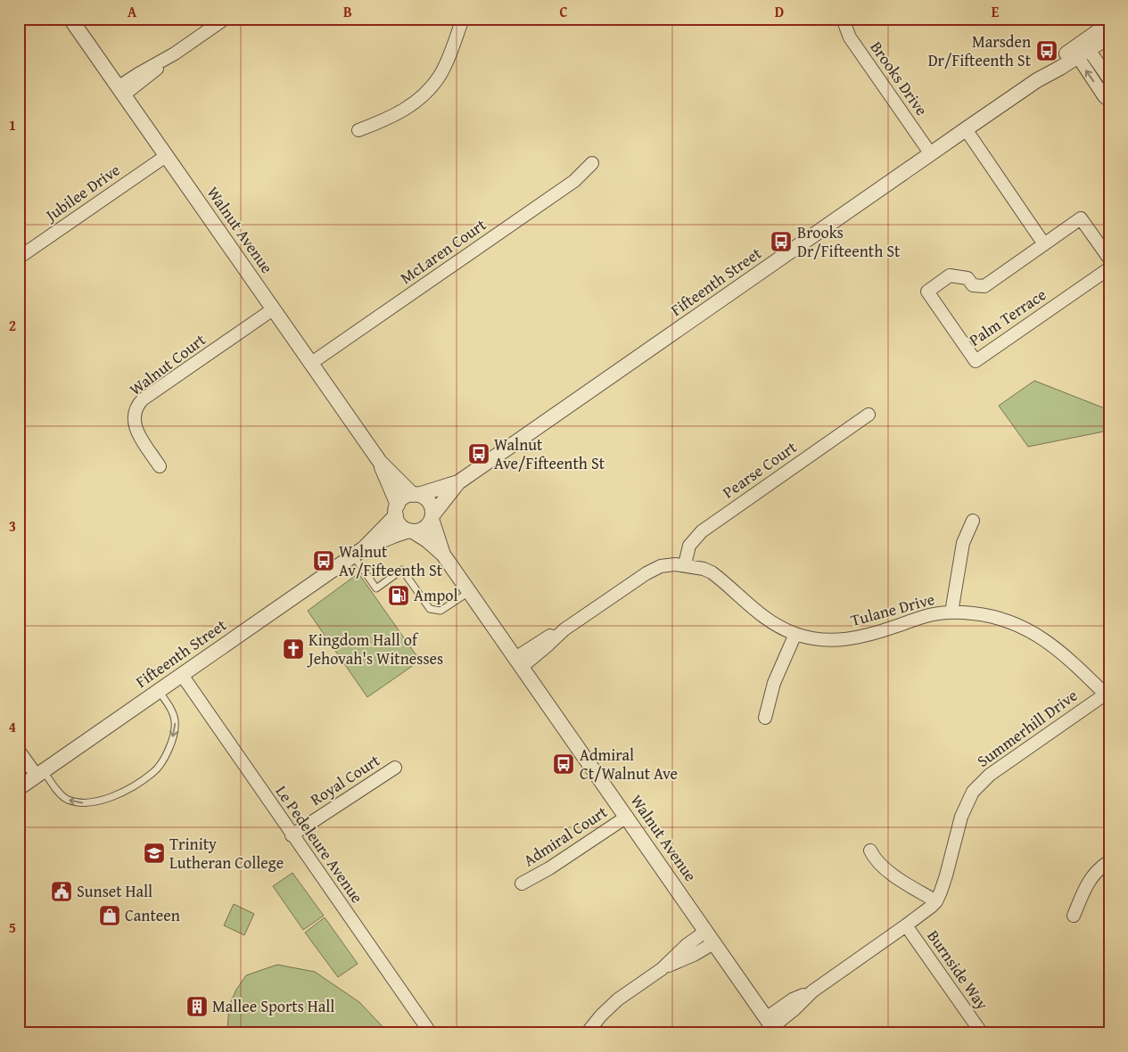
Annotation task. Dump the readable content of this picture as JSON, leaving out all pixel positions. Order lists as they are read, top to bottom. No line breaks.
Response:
{"streets":{"street":["Brooks Drive","Jubilee Drive","Walnut Avenue","McLaren Court","Fifteenth Street","Palm Terrace","Walnut Court","Pearse Court","Tulane Drive","Summerhill Drive","Royal Court","Admiral Court","Le Pedeleure Avenue","Burnside Way"]},"crossings":[["Brooks Drive","Fifteenth Street"],["Jubilee Drive","Walnut Avenue"],["Walnut Avenue","McLaren Court"],["Walnut Avenue","Fifteenth Street"],["Walnut Avenue","Walnut Court"],["Walnut Avenue","Tulane Drive"],["Walnut Avenue","Summerhill Drive"],["Walnut Avenue","Admiral Court"],["Fifteenth Street","Le Pedeleure Avenue"],["Pearse Court","Tulane Drive"],["Tulane Drive","Summerhill Drive"],["Summerhill Drive","Burnside Way"],["Royal Court","Le Pedeleure Avenue"]],"places":{"bus stop":["Marsden Dr/Fifteenth St","Brooks Dr/Fifteenth St","Walnut Ave/Fifteenth St","Walnut Av/Fifteenth St","Admiral Ct/Walnut Ave"],"fuel station":["Ampol"],"church":["Kingdom Hall of Jehovah's Witnesses"],"school or university":["Trinity Lutheran College"],"public building":["Sunset Hall"],"shop":["Canteen"],"building":["Mallee Sports Hall"]},"grid":{"columns":["A","B","C","D","E"],"rows":["1","2","3","4","5"]}}
